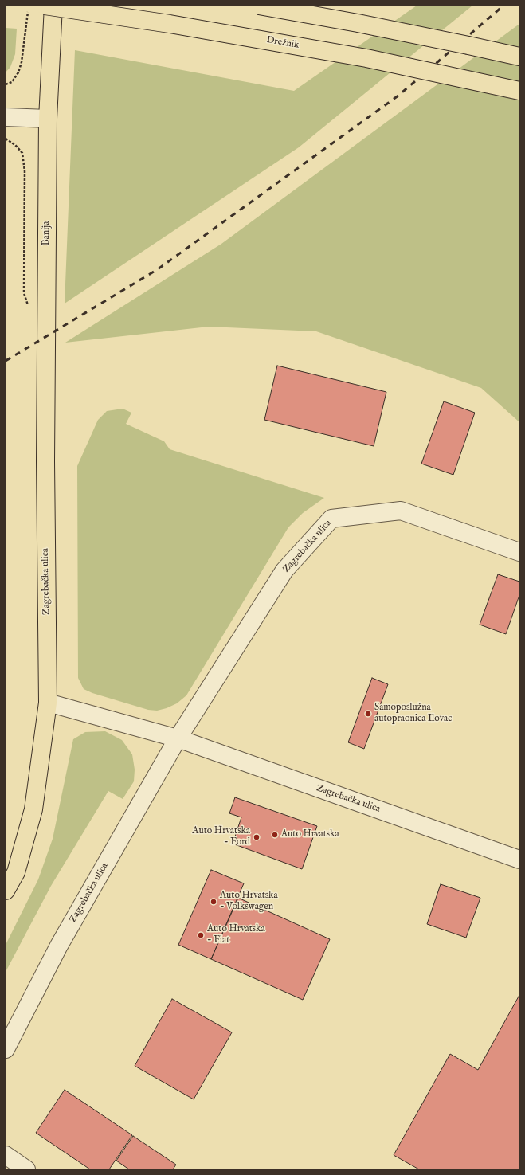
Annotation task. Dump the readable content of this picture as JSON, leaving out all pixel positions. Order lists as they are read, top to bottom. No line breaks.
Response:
{"streets":{"main road":["Drežnik","Banija","Zagrebačka ulica"]},"crossings":[["Banija","Zagrebačka ulica"]],"places":["Samoposlužna autopraonica Ilovac","Auto Hrvatska","Auto Hrvatska - Ford","Auto Hrvatska - Volkswagen","Auto Hrvatska - Fiat"]}
